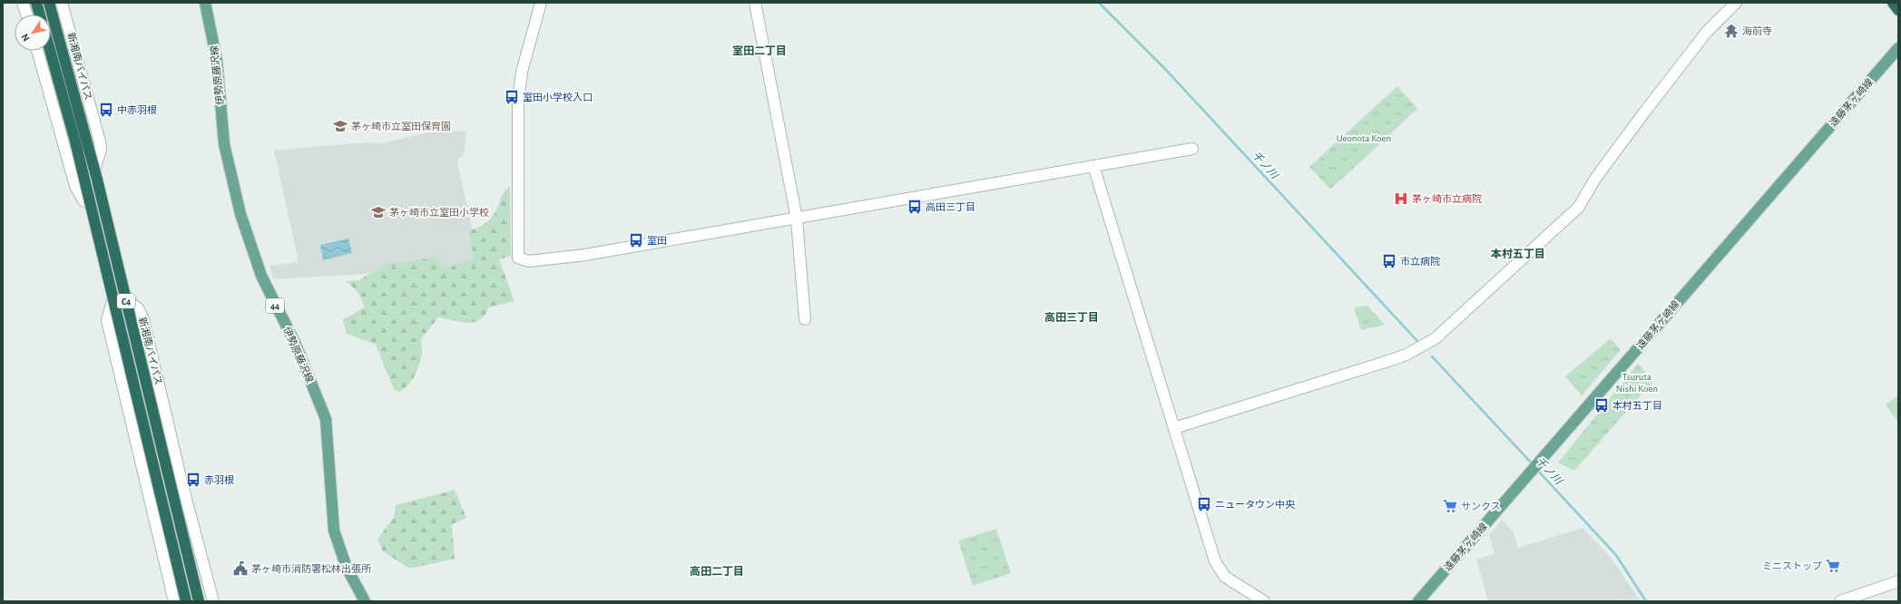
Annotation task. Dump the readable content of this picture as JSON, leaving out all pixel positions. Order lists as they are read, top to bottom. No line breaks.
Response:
{"streets":{"highway":["新湘南バイパス","C4"],"main road":["伊勢原藤沢線","遠藤茅ヶ崎線","44"]},"districts":["室田二丁目","本村五丁目","高田三丁目","高田二丁目"],"water":["千ノ川"],"parks":["Ueonota Koen","Tsuruta Nishi Koen"],"places":{"temple":["海前寺"],"bus stop":["室田小学校入口","中赤羽根","高田三丁目","室田","市立病院","本村五丁目","赤羽根","ニュータウン中央"],"school or university":["茅ヶ崎市立室田保育園","茅ヶ崎市立室田小学校"],"hospital":["茅ヶ崎市立病院"],"supermarket":["サンクス","ミニストップ"],"public building":["茅ヶ崎市消防署松林出張所"]},"north":"bottom left"}
